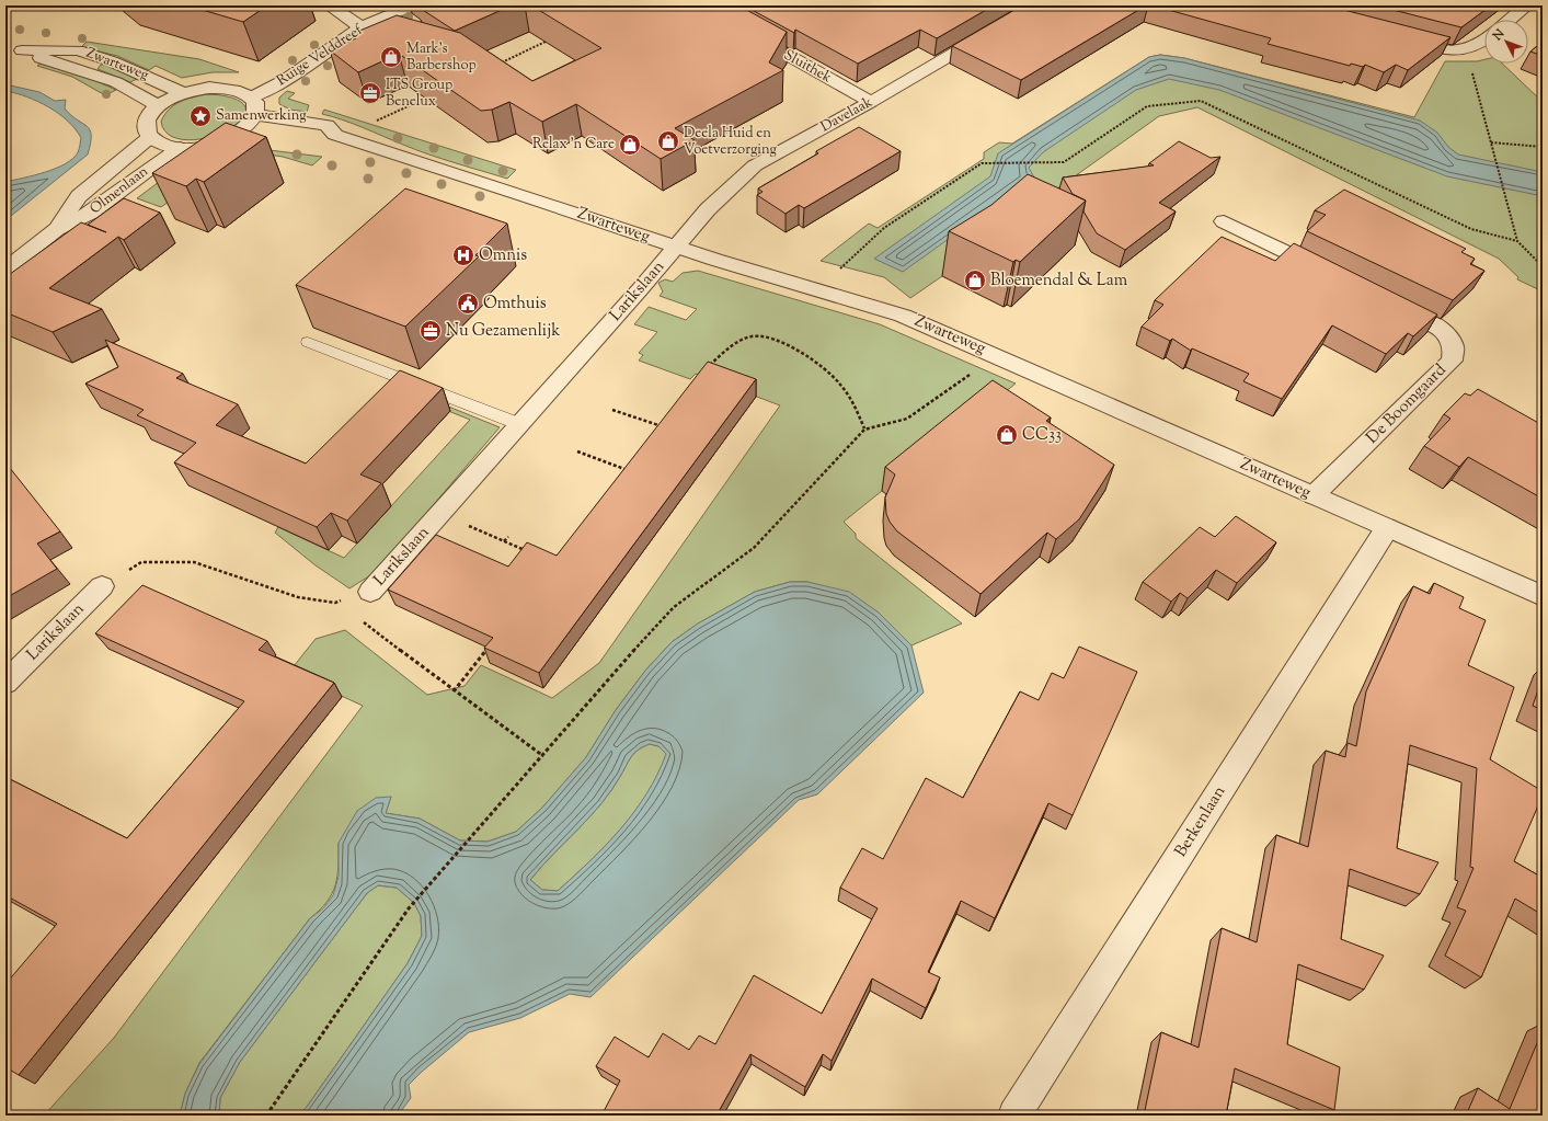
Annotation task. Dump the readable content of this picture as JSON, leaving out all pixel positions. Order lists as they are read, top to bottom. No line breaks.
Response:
{"streets":{"street":["Ruige Velddreef","Zwarteweg","Sluithek","Davelaak","Olmenlaan","Larikslaan","De Boomgaard","Berkenlaan"]},"crossings":[["Zwarteweg","Davelaak"],["Zwarteweg","Larikslaan"],["Zwarteweg","De Boomgaard"],["Zwarteweg","Berkenlaan"],["Sluithek","Davelaak"],["Davelaak","Larikslaan"]],"places":{"shop":["Mark's Barbershop","Deela Huid en Voetverzorging","Relax 'n Care","Bloemendal & Lam","CC33"],"office":["ITS Group Benelux","Nu Gezamenlijk"],"place":["Samenwerking"],"hospital":["Omnis"],"public building":["Omthuis"]},"north":"top left"}
